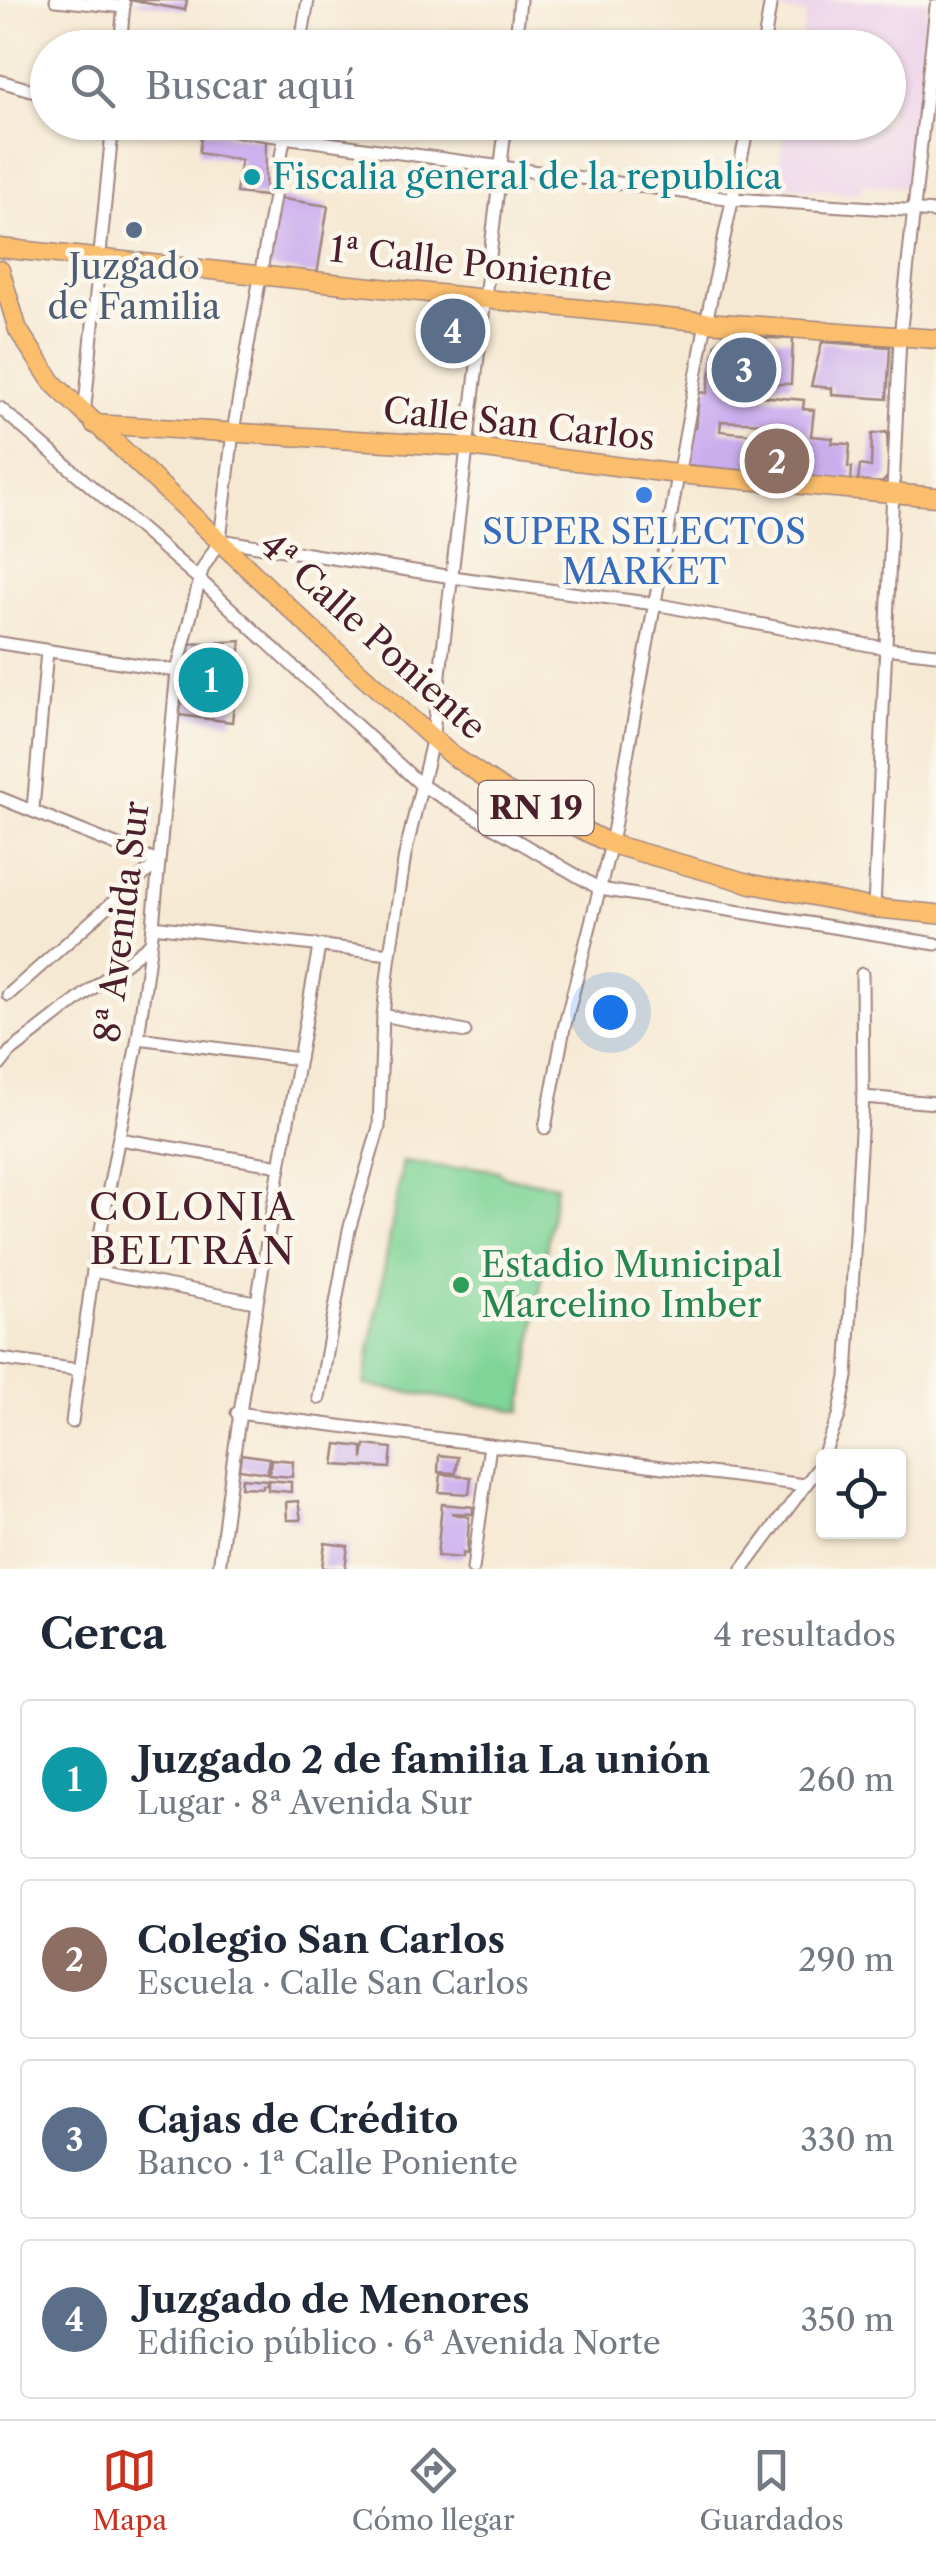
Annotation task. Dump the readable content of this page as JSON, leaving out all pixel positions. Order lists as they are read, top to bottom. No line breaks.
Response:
{"streets":{"main road":["1ª Calle Poniente","Calle San Carlos","4ª Calle Poniente","RN 19"],"street":["8ª Avenida Sur"]},"crossings":[["1ª Calle Poniente","8ª Avenida Sur"],["Calle San Carlos","4ª Calle Poniente"],["Calle San Carlos","8ª Avenida Sur"],["4ª Calle Poniente","8ª Avenida Sur"]],"districts":["COLONIA BELTRÁN"],"places":["Fiscalia general de la republica","Juzgado de Familia","SUPER SELECTOS MARKET","Estadio Municipal Marcelino Imber"],"page":{"search":"Buscar aquí","pins":["4","3","2","1"],"heading":["Cerca","4 resultados"],"list":[{"mark":"1","name":"Juzgado 2 de familia La unión","note":"Lugar · 8ª Avenida Sur","value":"260 m"},{"mark":"2","name":"Colegio San Carlos","note":"Escuela · Calle San Carlos","value":"290 m"},{"mark":"3","name":"Cajas de Crédito","note":"Banco · 1ª Calle Poniente","value":"330 m"},{"mark":"4","name":"Juzgado de Menores","note":"Edificio público · 6ª Avenida Norte","value":"350 m"}],"nav":["Mapa","Cómo llegar","Guardados"]}}
